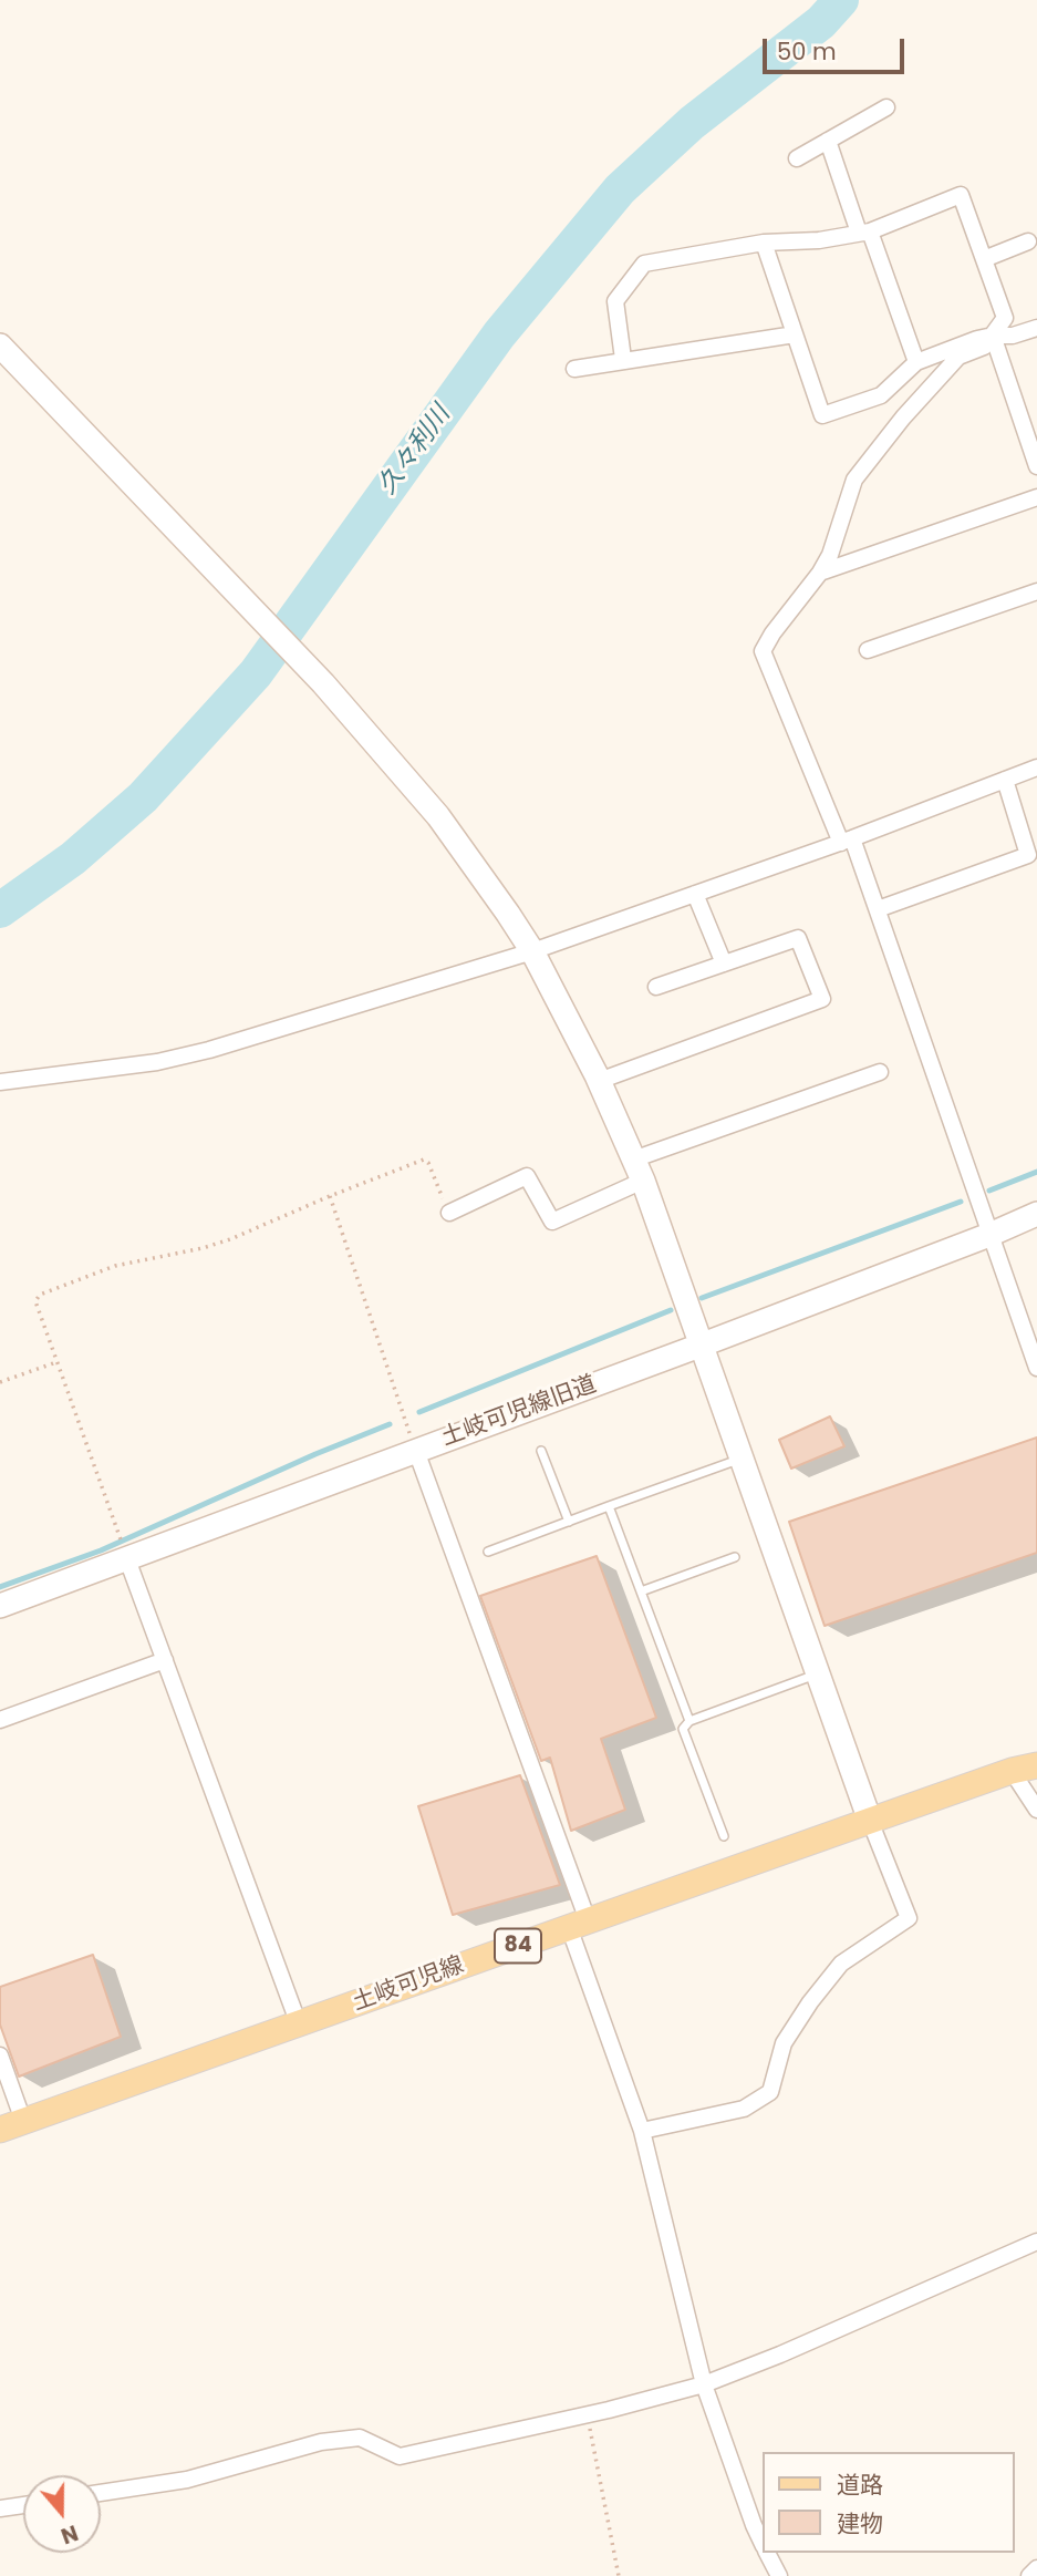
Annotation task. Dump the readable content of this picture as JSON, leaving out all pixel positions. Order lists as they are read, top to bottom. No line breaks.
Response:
{"streets":{"main road":["84","土岐可児線"],"street":["土岐可児線旧道"]},"water":["久々利川"],"legend":["道路","建物"],"scale_bar":"50 m","north":"bottom"}
